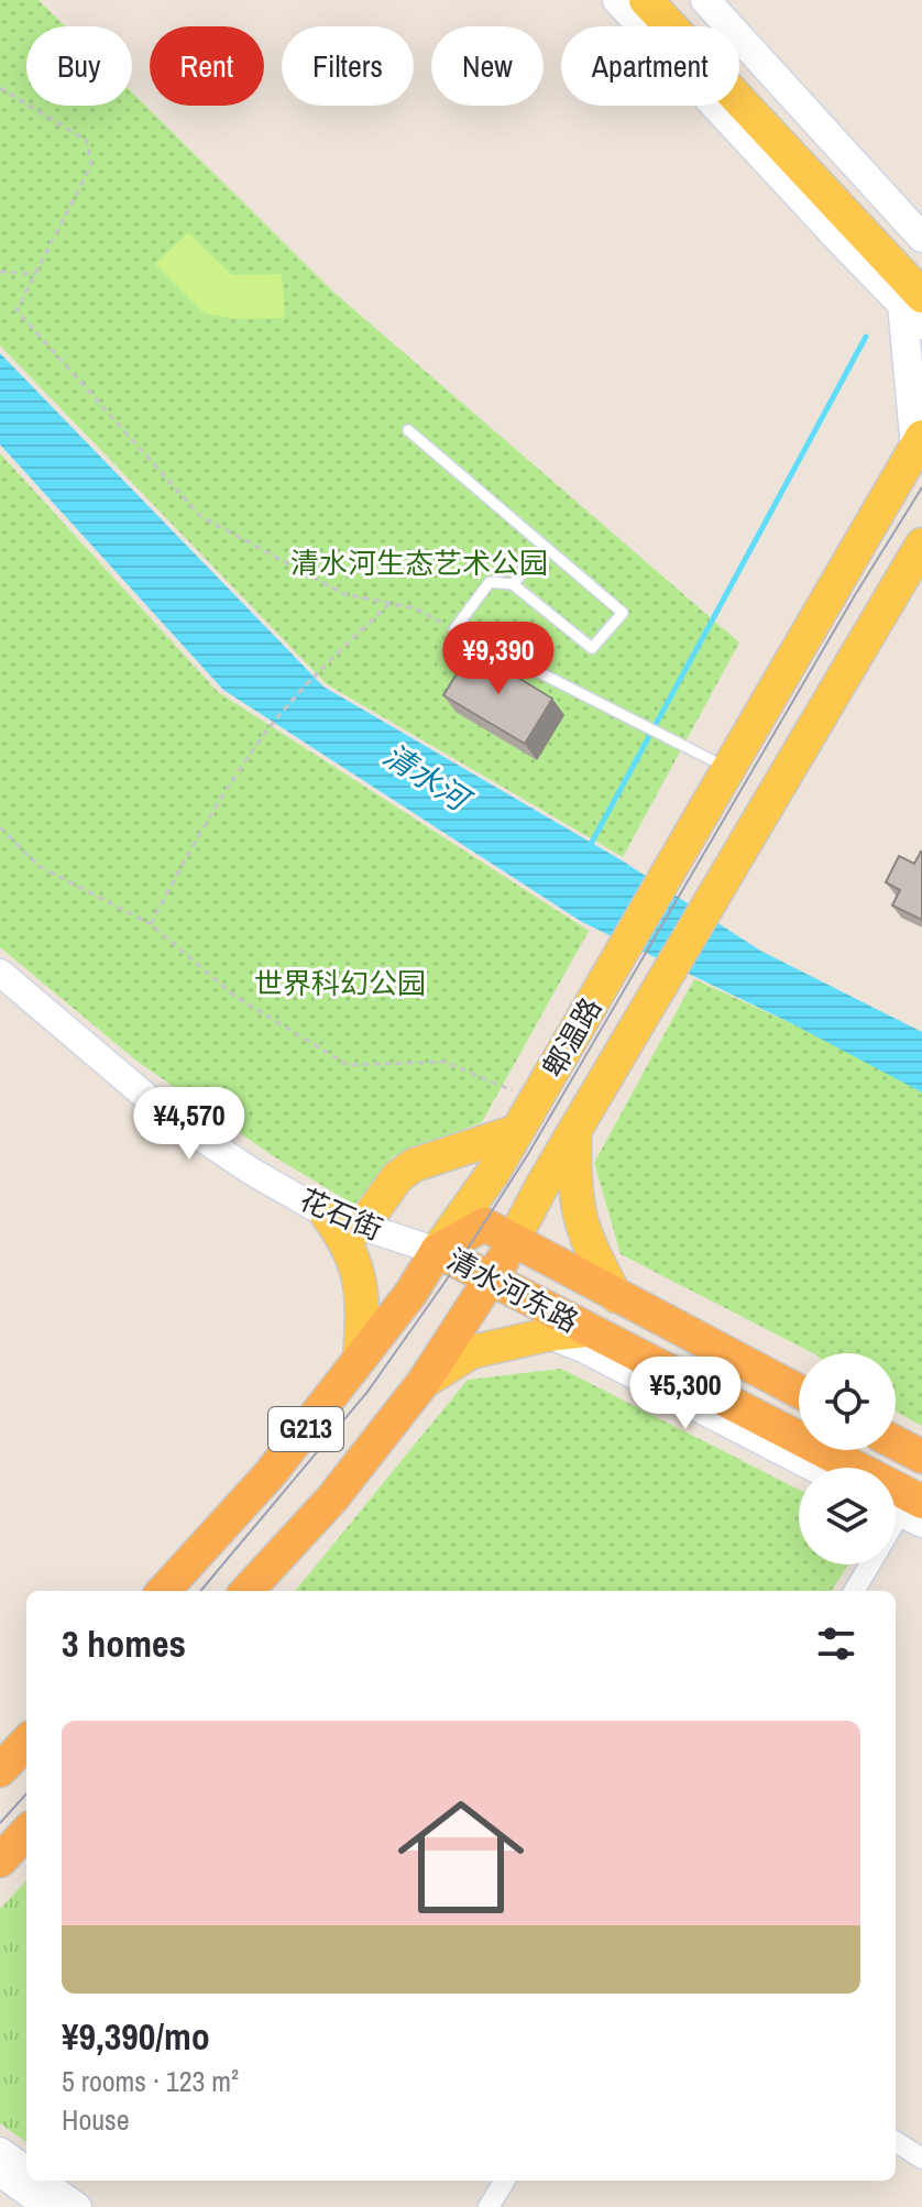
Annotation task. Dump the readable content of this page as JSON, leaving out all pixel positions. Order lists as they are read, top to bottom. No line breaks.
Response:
{"streets":{"highway":["郫温路","清水河东路","G213"],"street":["花石街"]},"crossings":[["郫温路","花石街"],["郫温路","清水河东路"],["花石街","清水河东路"]],"water":["清水河"],"parks":["清水河生态艺术公园","世界科幻公园"],"page":{"chip":["Buy","Rent","Filters","New","Apartment"],"price":["¥9,390","¥4,570","¥5,300"],"heading":"3 homes","list":[{"name":"¥9,390/mo","note":"5 rooms · 123 m² · House"}]}}
